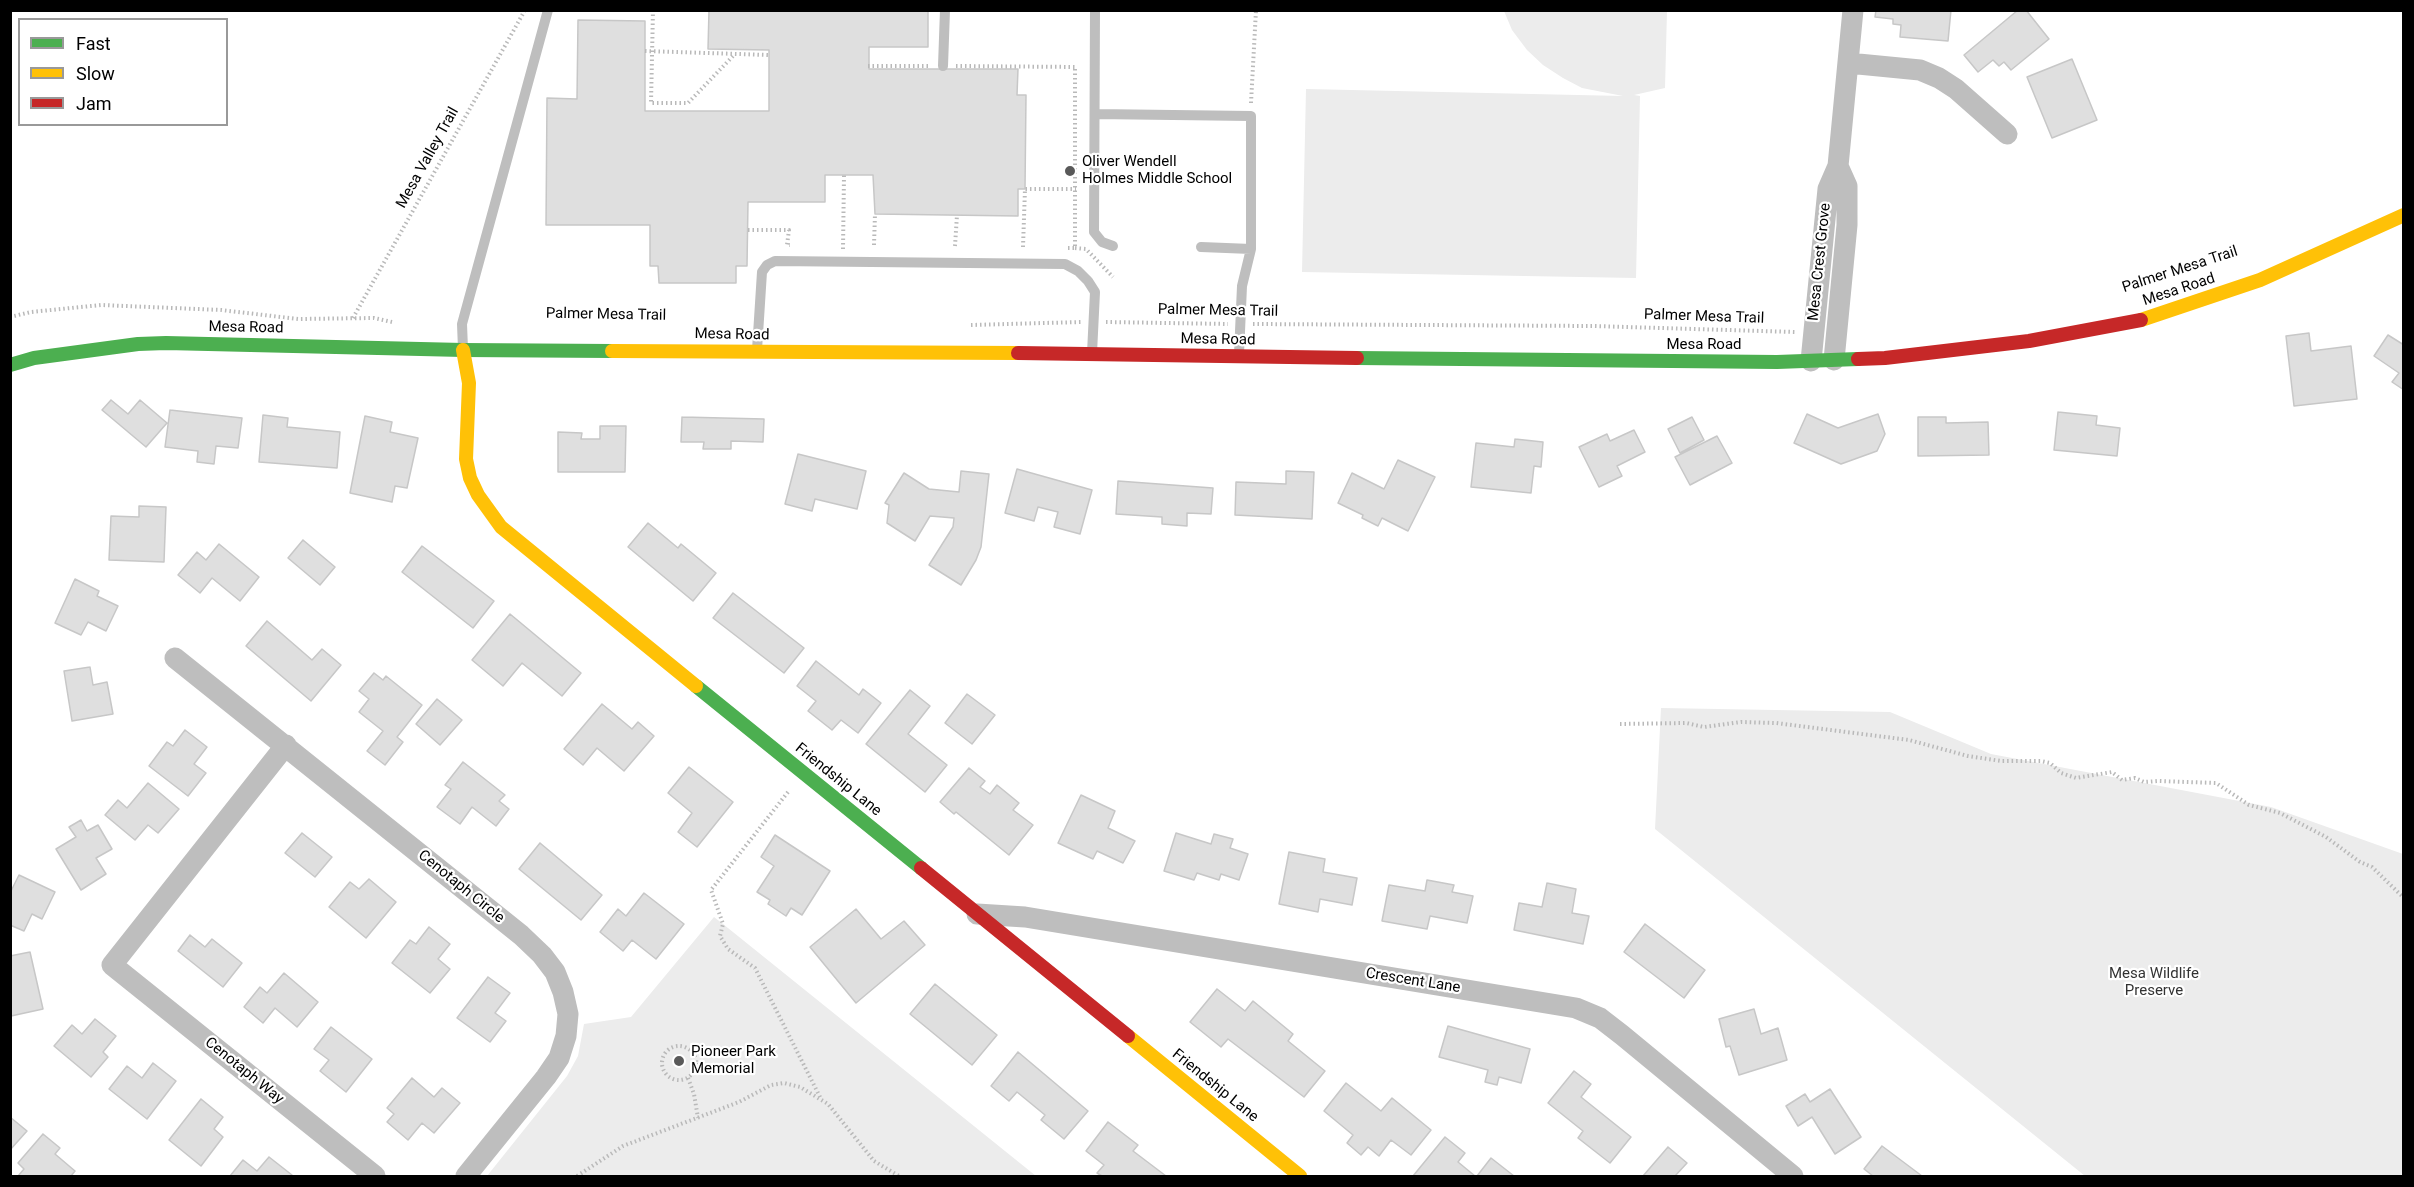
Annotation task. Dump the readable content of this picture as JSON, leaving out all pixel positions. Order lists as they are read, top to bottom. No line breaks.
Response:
{"streets":{"main road":["Mesa Road","Friendship Lane"],"street":["Mesa Crest Grove","Cenotaph Circle","Crescent Lane","Cenotaph Way"],"path":["Mesa Valley Trail","Palmer Mesa Trail"]},"crossings":[["Mesa Crest Grove","Palmer Mesa Trail"],["Mesa Crest Grove","Mesa Road"],["Mesa Road","Friendship Lane"],["Friendship Lane","Crescent Lane"],["Cenotaph Circle","Cenotaph Way"]],"parks":["Mesa Wildlife Preserve"],"places":["Oliver Wendell Holmes Middle School","Pioneer Park Memorial"],"legend":["Fast","Slow","Jam"]}
